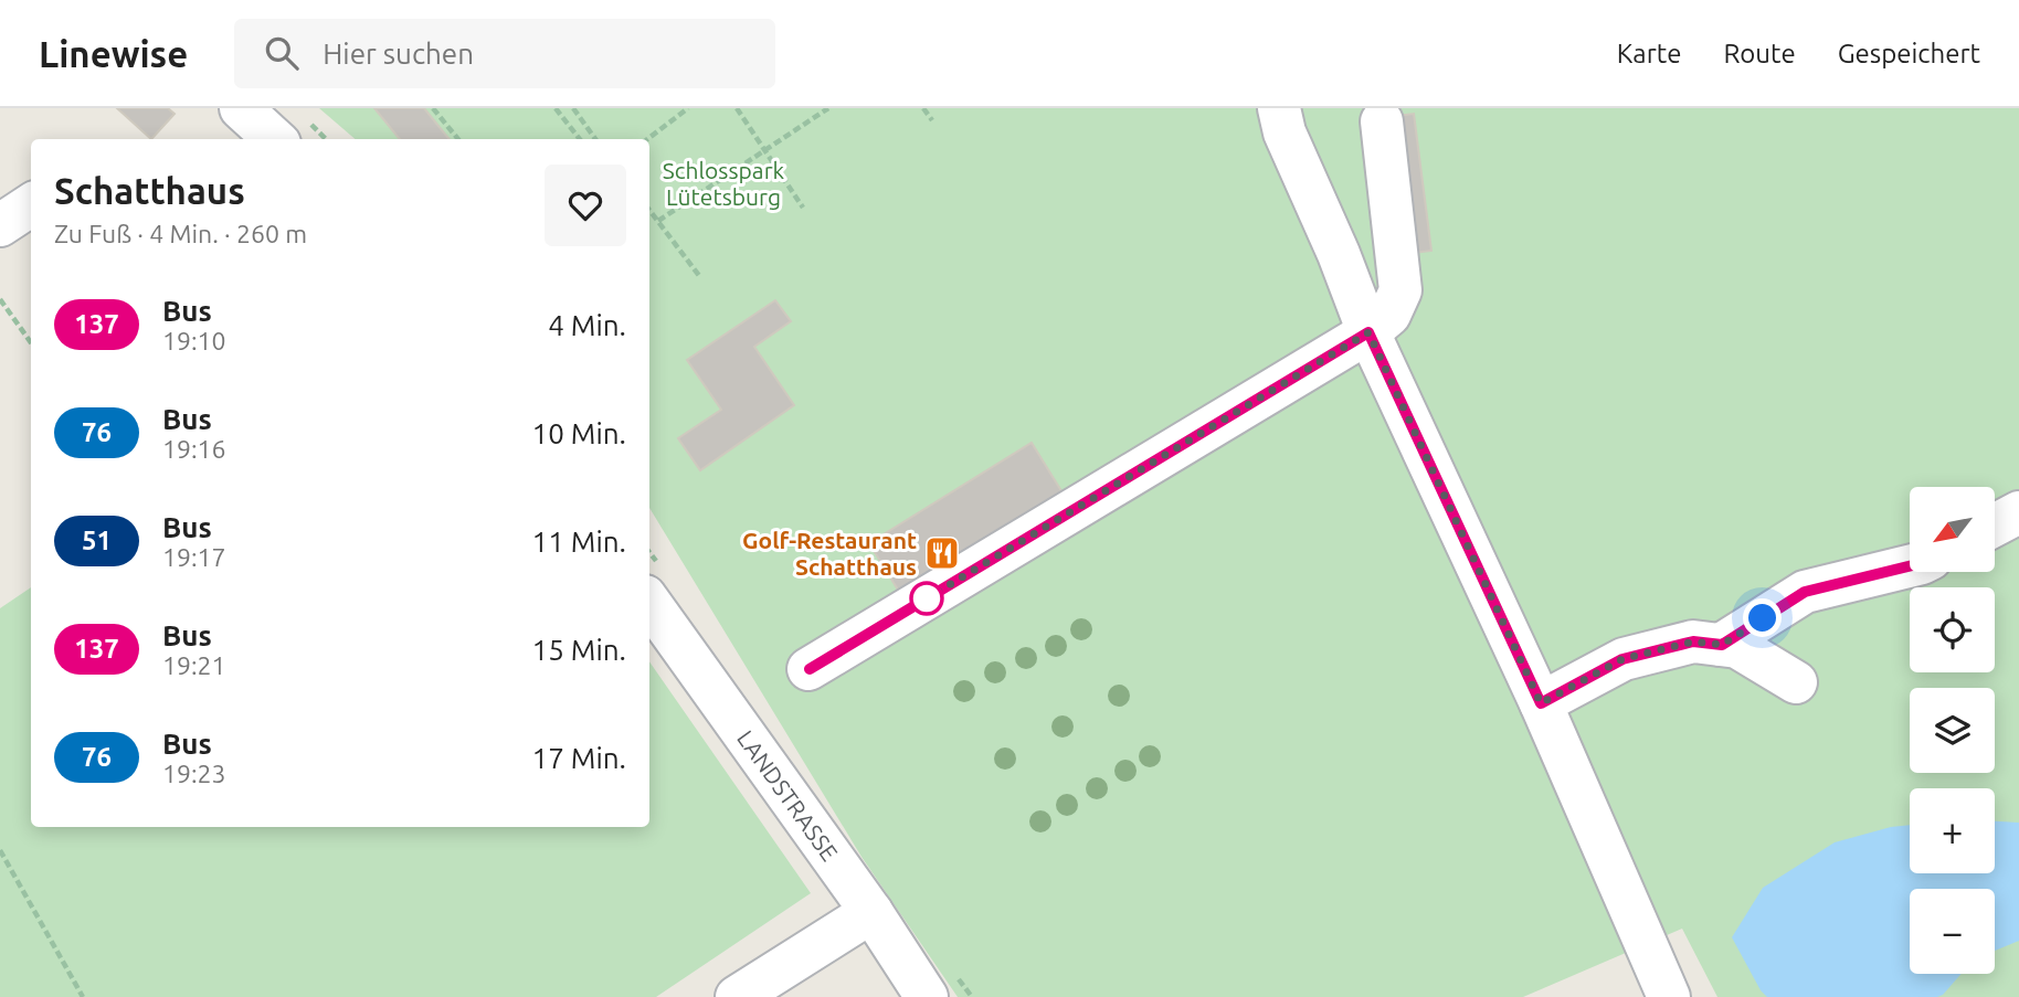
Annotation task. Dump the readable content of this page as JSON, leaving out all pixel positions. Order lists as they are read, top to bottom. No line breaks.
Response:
{"streets":{"street":["LANDSTRASSE"]},"parks":["Schlosspark Lütetsburg"],"places":{"restaurant":["Golf-Restaurant Schatthaus"]},"lines":["bus line 137"],"north":"bottom left","page":{"header":"Linewise","search":"Hier suchen","nav":["Karte","Route","Gespeichert"],"heading":["Schatthaus","Zu Fuß · 4 Min. · 260 m"],"list":[{"mark":"137","name":"Bus","note":"19:10","value":"4 Min."},{"mark":"76","name":"Bus","note":"19:16","value":"10 Min."},{"mark":"51","name":"Bus","note":"19:17","value":"11 Min."},{"mark":"137","name":"Bus","note":"19:21","value":"15 Min."},{"mark":"76","name":"Bus","note":"19:23","value":"17 Min."}],"map_buttons":["+","−"]}}
